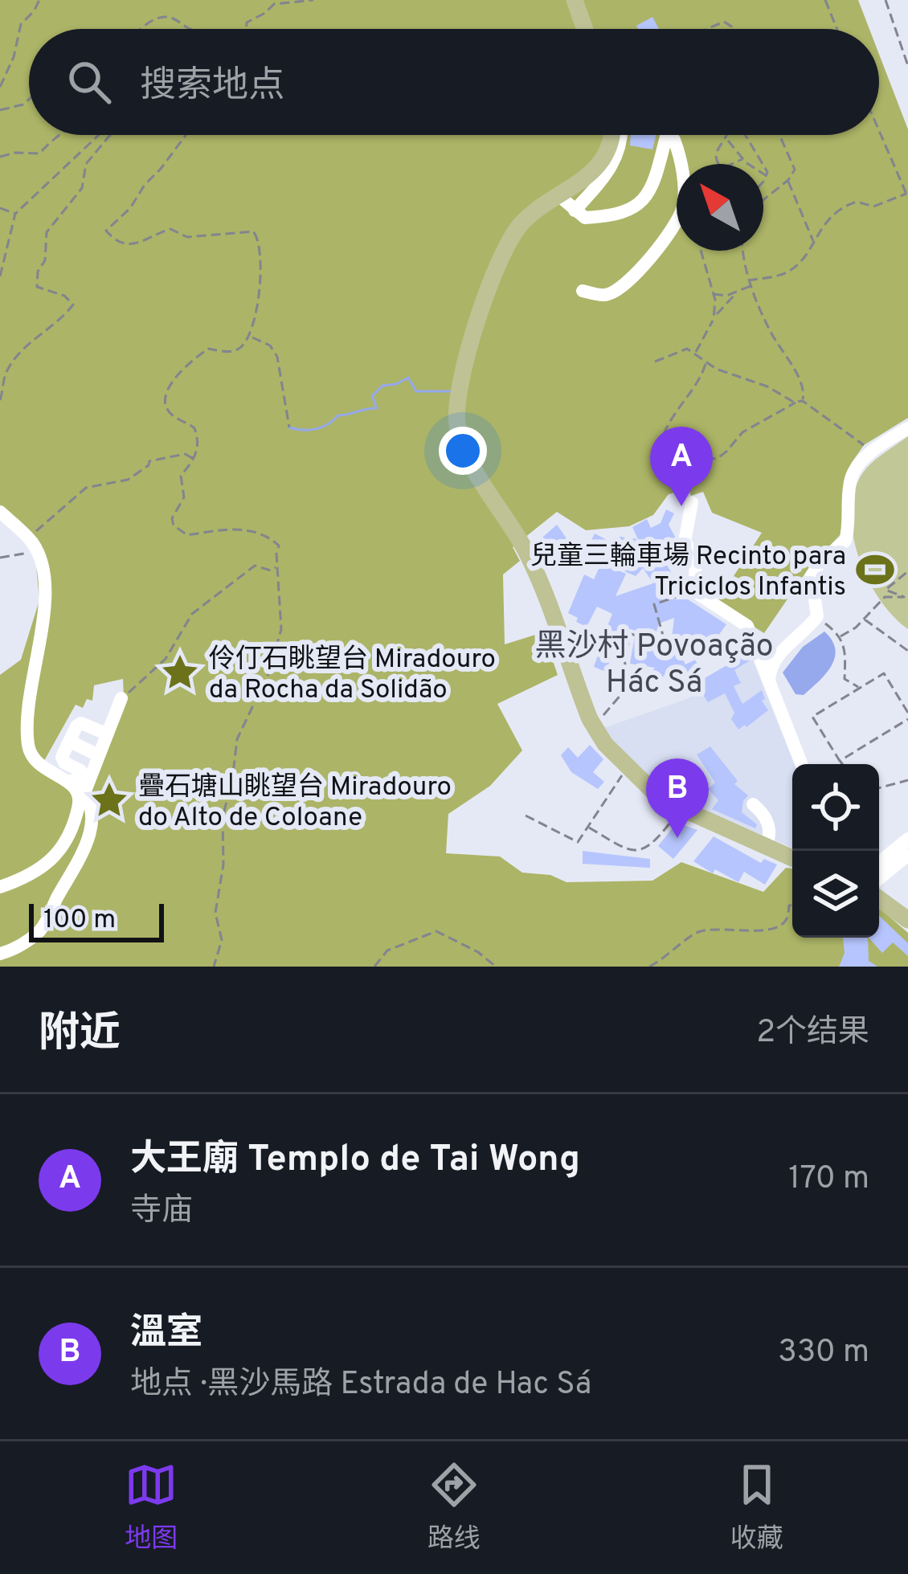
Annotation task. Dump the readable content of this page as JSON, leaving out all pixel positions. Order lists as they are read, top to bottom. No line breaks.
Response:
{"districts":["黑沙村 Povoação Hác Sá"],"places":{"sports":["兒童三輪車場 Recinto para Triciclos Infantis"],"place":["伶仃石眺望台 Miradouro da Rocha da Solidão","疊石塘山眺望台 Miradouro do Alto de Coloane"]},"scale_bar":"100 m","north":"top left","page":{"search":"搜索地点","pins":["A","B"],"scale":"100 m","heading":["附近","2个结果"],"list":[{"mark":"A","name":"大王廟 Templo de Tai Wong","note":"寺庙","value":"170 m"},{"mark":"B","name":"溫室","note":"地点 · 黑沙馬路 Estrada de Hac Sá","value":"330 m"}],"nav":["地图","路线","收藏"]}}
